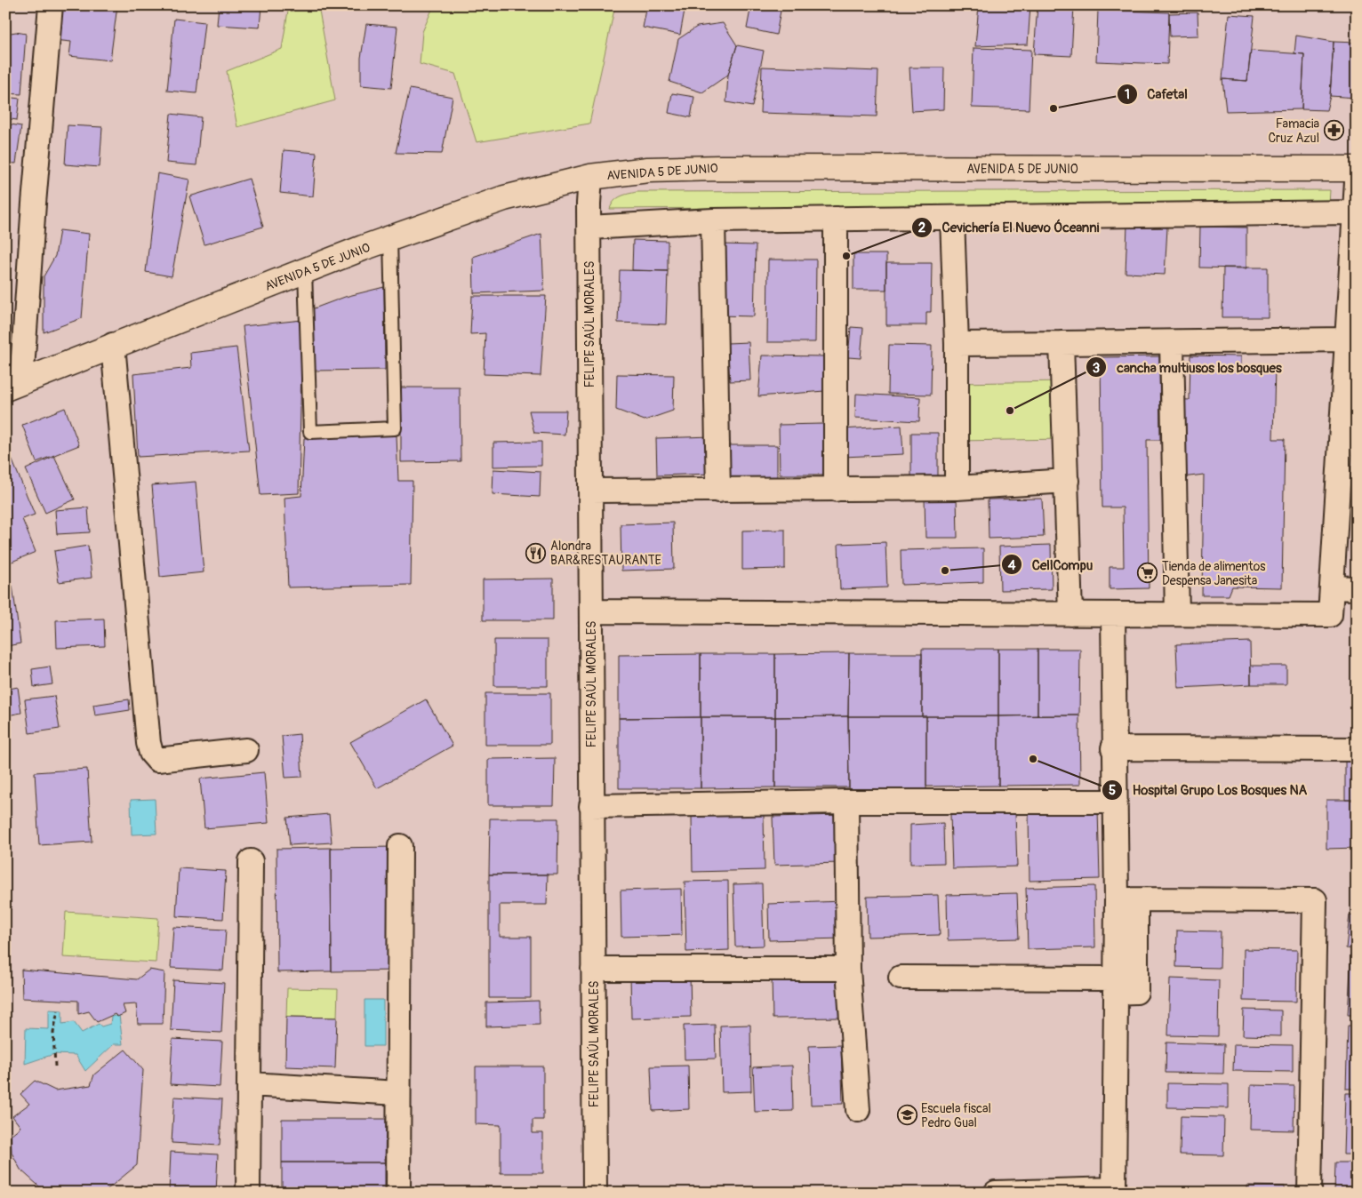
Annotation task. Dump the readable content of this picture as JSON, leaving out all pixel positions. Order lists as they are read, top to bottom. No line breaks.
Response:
{"streets":{"street":["AVENIDA 5 DE JUNIO","FELIPE SAÚL MORALES"]},"crossings":[["AVENIDA 5 DE JUNIO","FELIPE SAÚL MORALES"]],"places":{"other":["Cafetal","Cevichería El Nuevo Óceanni","cancha multiusos los bosques","CellCompu","Hospital Grupo Los Bosques NA"],"pharmacy":["Famacia Cruz Azul"],"restaurant":["Alondra BAR&RESTAURANTE"],"supermarket":["Tienda de alimentos Despensa Janesita"],"school or university":["Escuela fiscal Pedro Gual"]}}
